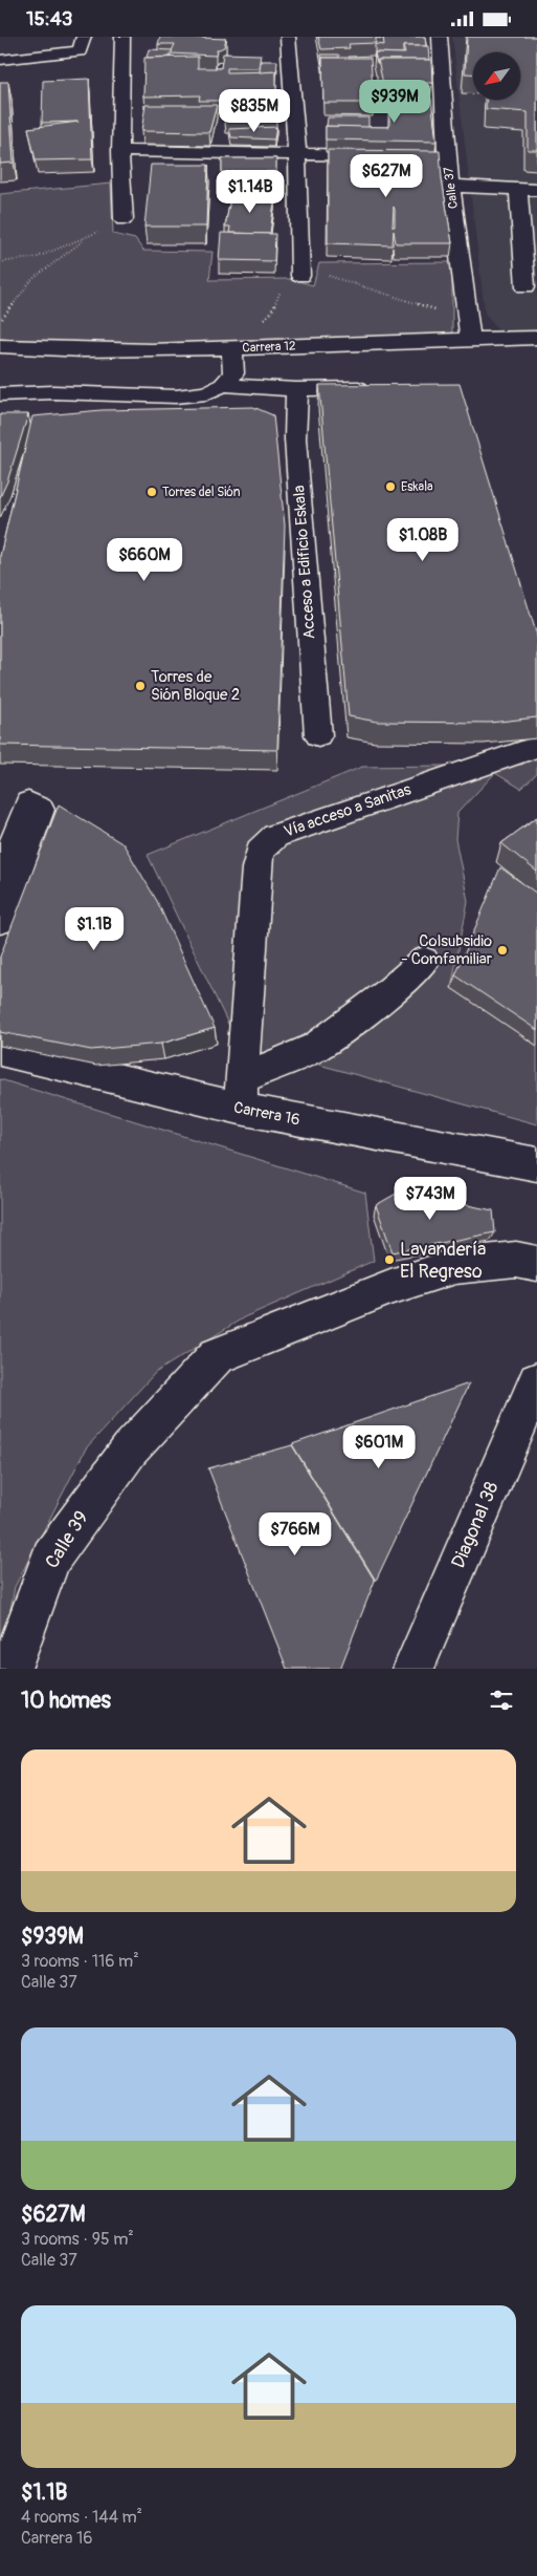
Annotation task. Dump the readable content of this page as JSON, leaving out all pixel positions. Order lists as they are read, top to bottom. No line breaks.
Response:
{"streets":{"street":["Calle 37","Carrera 12","Acceso a Edificio Eskala","Vía acceso a Sanitas","Carrera 16","Diagonal 38","Calle 39"]},"crossings":[["Calle 37","Carrera 12"],["Vía acceso a Sanitas","Carrera 16"]],"places":["Eskala","Torres del Sión","Torres de Sión Bloque 2","Colsubsidio - Comfamiliar","Lavandería El Regreso"],"north":"bottom left","page":{"status":"15:43","price":["$939M","$835M","$627M","$1.14B","$1.08B","$660M","$1.1B","$743M","$601M","$766M"],"heading":"10 homes","list":[{"name":"$939M","note":"3 rooms · 116 m² · Calle 37"},{"name":"$627M","note":"3 rooms · 95 m² · Calle 37"},{"name":"$1.1B","note":"4 rooms · 144 m² · Carrera 16"}]}}
